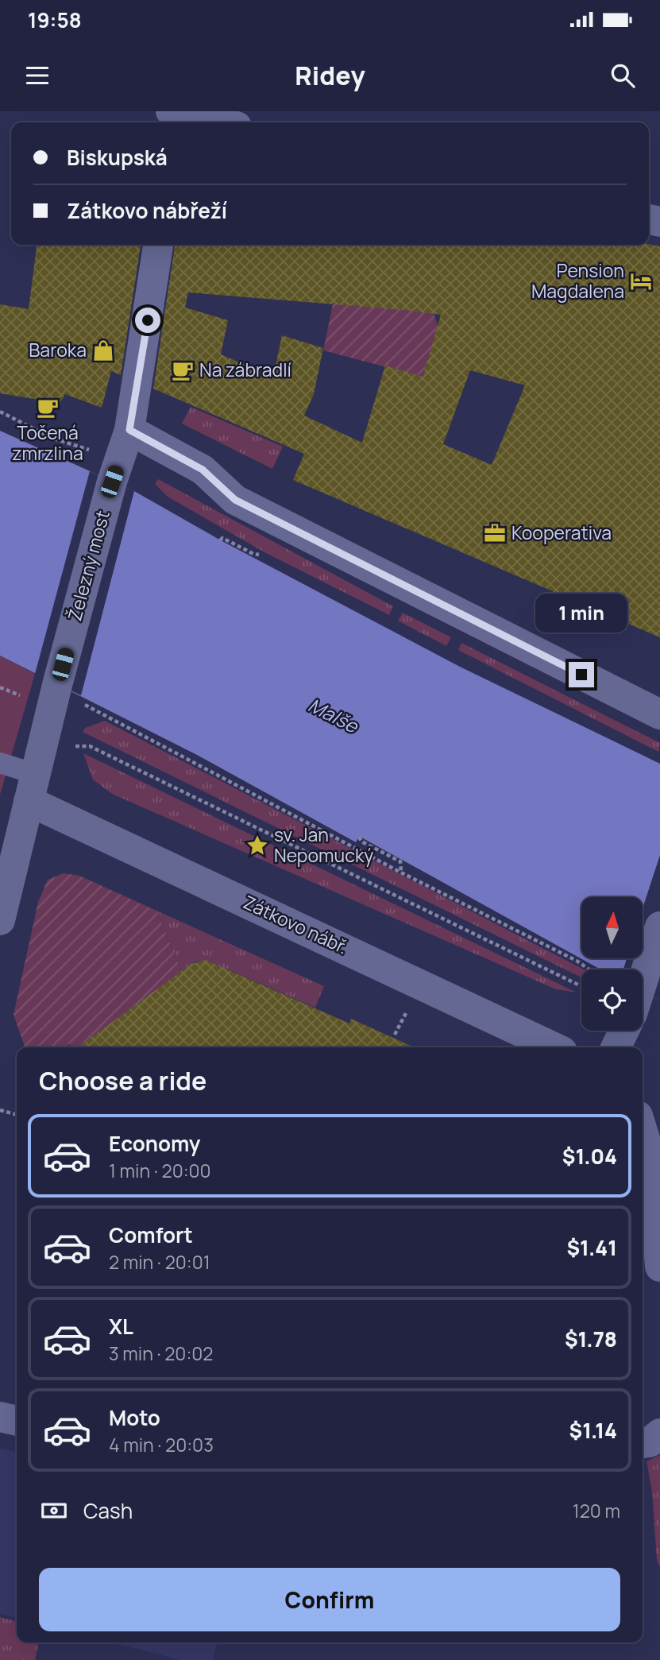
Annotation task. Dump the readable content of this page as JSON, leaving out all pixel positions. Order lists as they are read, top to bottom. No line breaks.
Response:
{"streets":{"street":["Železný most","Zátkovo nábř."]},"crossings":[["Železný most","Zátkovo nábř."]],"water":["Malše"],"places":{"hotel":["Pension Magdalena"],"shop":["Baroka"],"cafe":["Na zábradlí","Točená zmrzlina"],"office":["Kooperativa"],"place":["sv. Jan Nepomucký"]},"north":"top","page":{"status":"19:58","header":"Ridey","banner":["Biskupská","Zátkovo nábřeží"],"bubble":"1 min","heading":"Choose a ride","list":[{"name":"Economy","note":"1 min · 20:00","value":"$1.04"},{"name":"Comfort","note":"2 min · 20:01","value":"$1.41"},{"name":"XL","note":"3 min · 20:02","value":"$1.78"},{"name":"Moto","note":"4 min · 20:03","value":"$1.14"}],"pay":["Cash","120 m"],"buttons":"Confirm"}}
